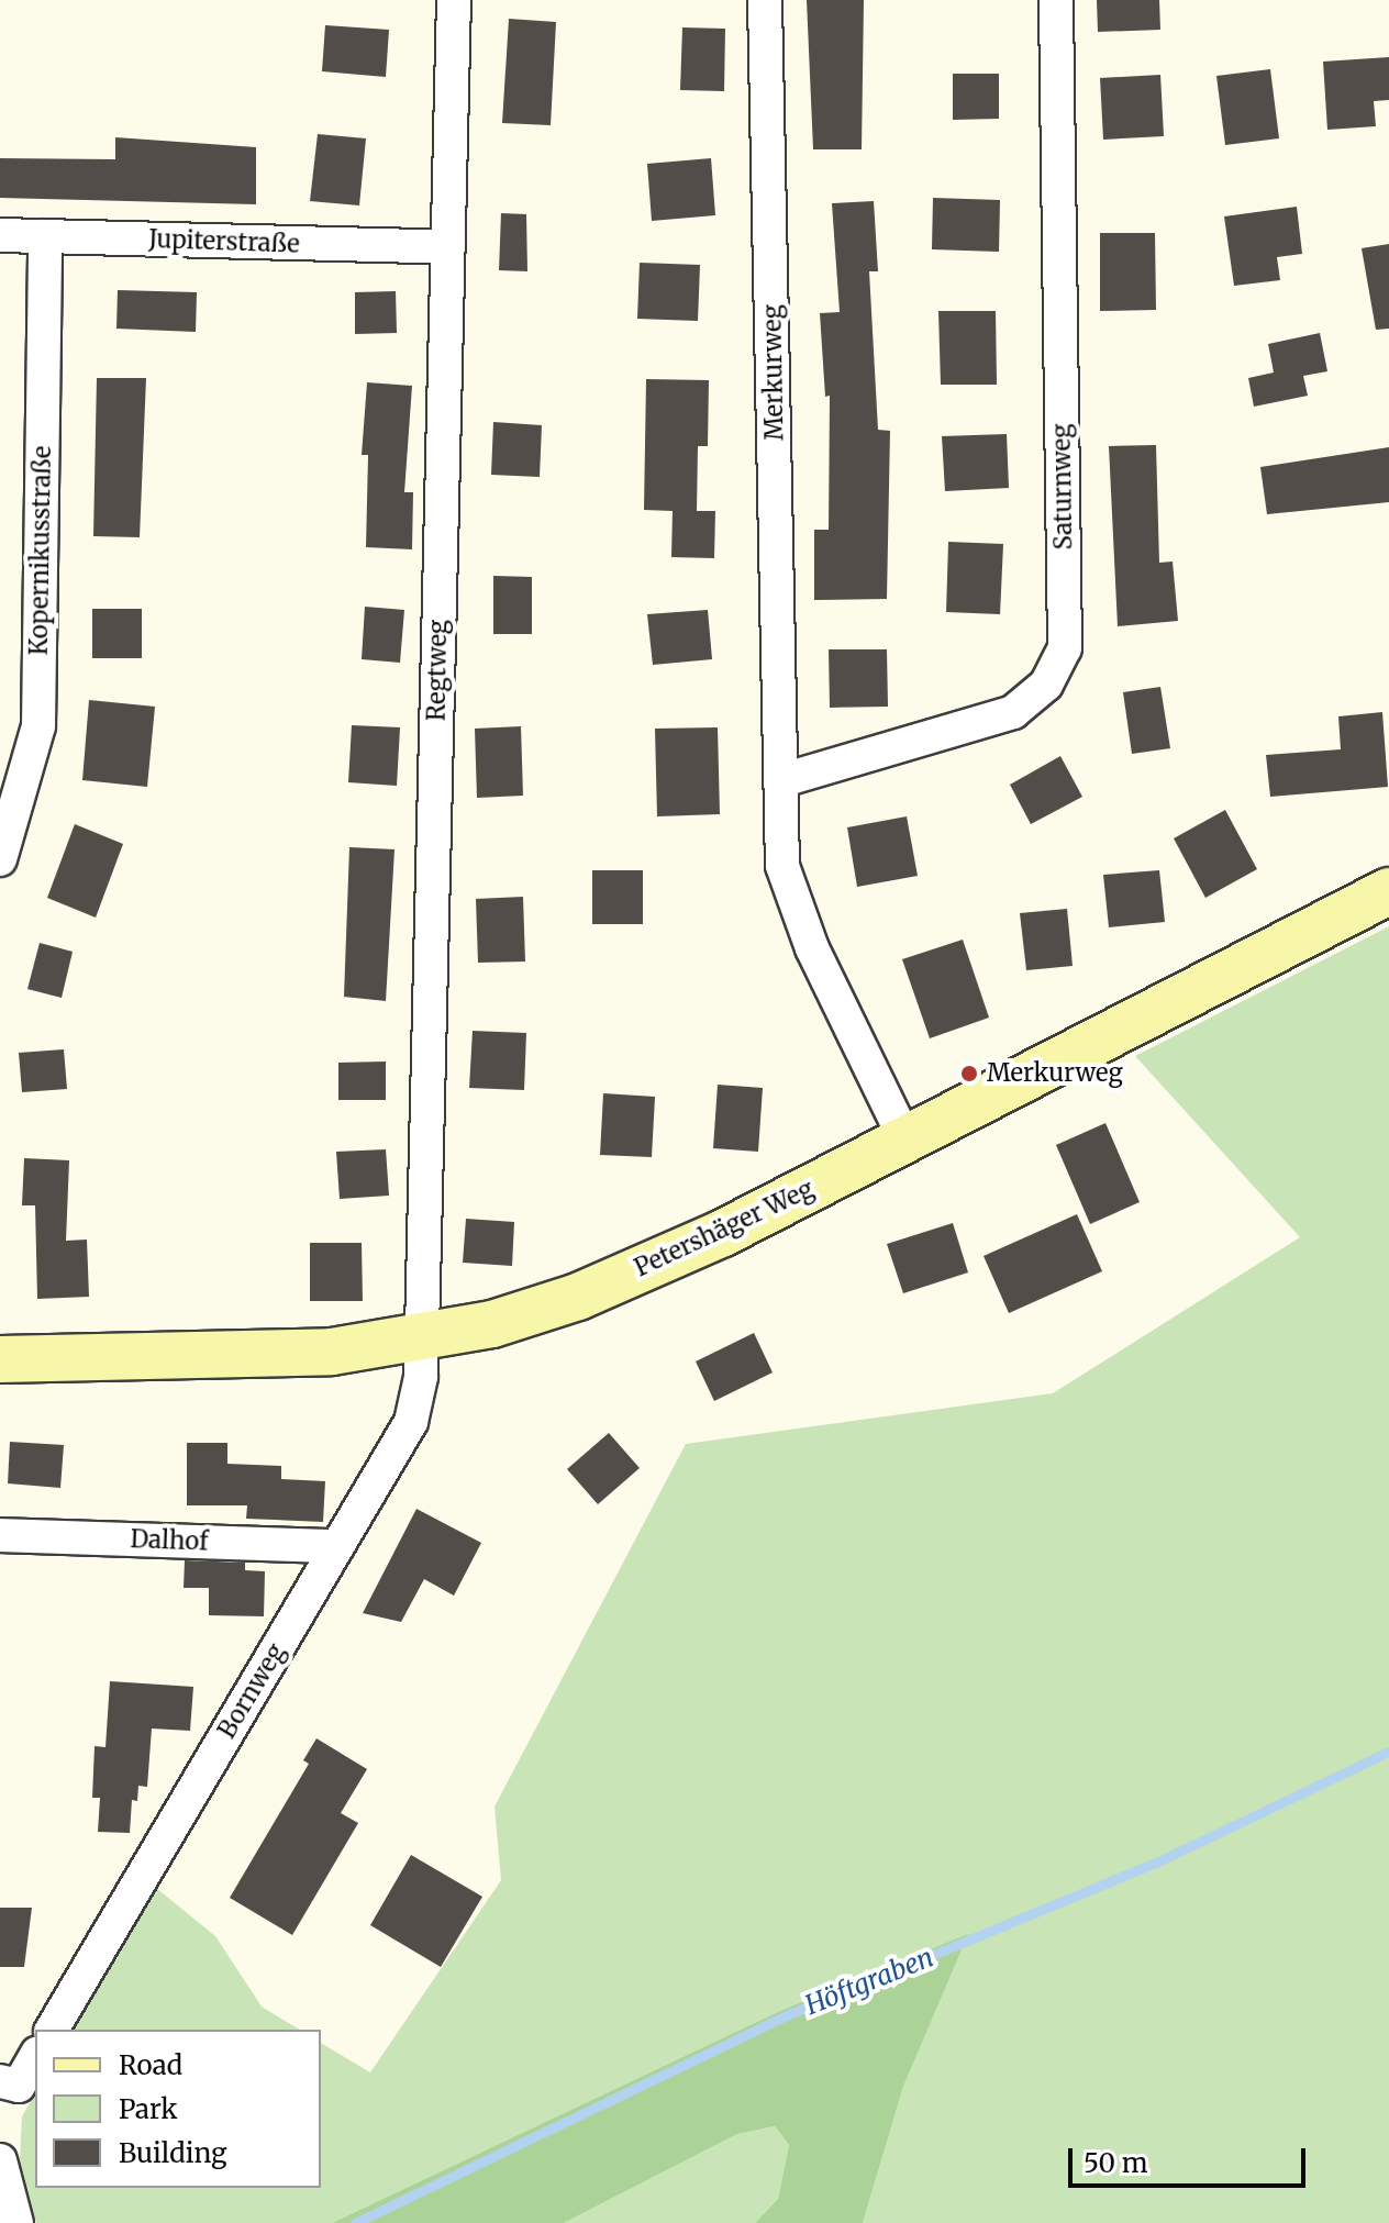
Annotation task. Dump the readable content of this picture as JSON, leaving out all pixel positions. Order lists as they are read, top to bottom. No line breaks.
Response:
{"streets":{"street":["Jupiterstraße","Merkurweg","Saturnweg","Kopernikusstraße","Regtweg","Petershäger Weg","Dalhof","Bornweg"]},"crossings":[["Jupiterstraße","Kopernikusstraße"],["Jupiterstraße","Regtweg"],["Merkurweg","Saturnweg"],["Merkurweg","Petershäger Weg"],["Regtweg","Petershäger Weg"],["Regtweg","Bornweg"],["Petershäger Weg","Bornweg"],["Dalhof","Bornweg"]],"water":["Höftgraben"],"places":["Merkurweg"],"legend":["Road","Park","Building"],"scale_bar":"50 m"}
